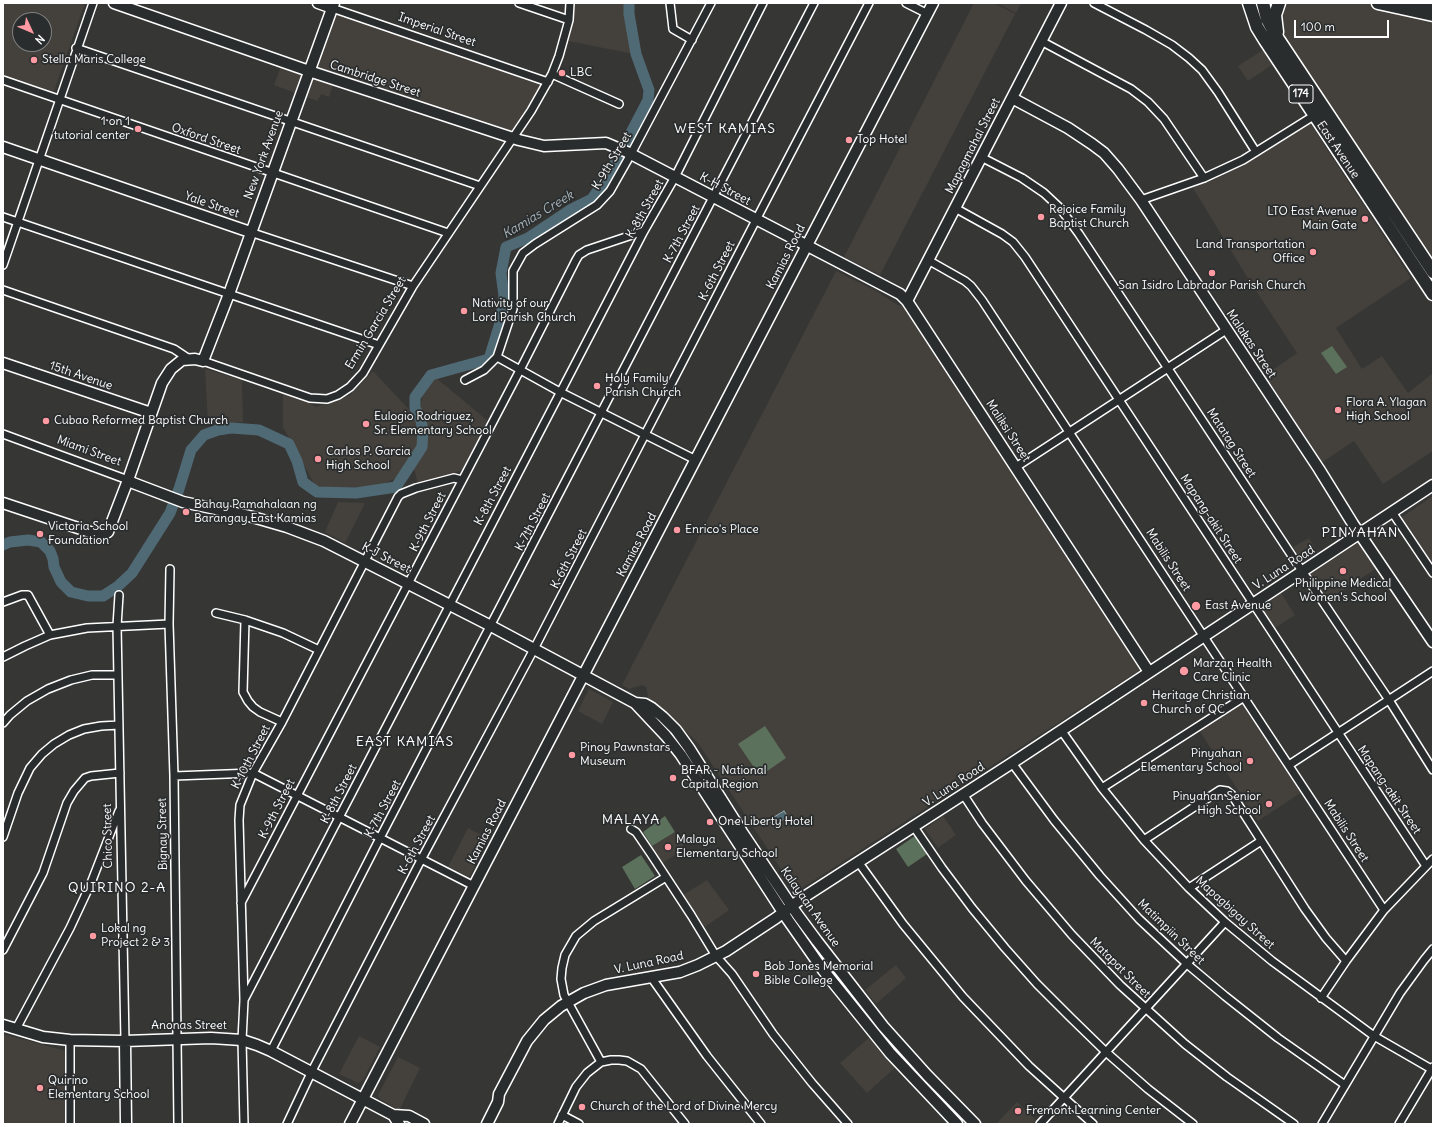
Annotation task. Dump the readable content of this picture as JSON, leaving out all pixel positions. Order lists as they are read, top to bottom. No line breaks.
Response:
{"streets":{"main road":["Imperial Street","Cambridge Street","174","Mapagmahal Street","East Avenue","New York Avenue","K-H Street","Yale Street","Kamias Road","Ermin Garcia Street","Malakas Street","15th Avenue","Maliksi Street","Miami Street","K-J Street","V. Luna Road","Chico Street","Kalayaan Avenue","Anonas Street"],"street":["Oxford Street","K-9th Street","K-8th Street","K-7th Street","K-6th Street","Matatag Street","Mapang-akit Street","Mabilis Street","K-10th Street","Bignay Street","Mapagbigay Street","Matimpiin Street","Matapat Street"]},"crossings":[["Imperial Street","New York Avenue"],["Imperial Street","Ermin Garcia Street"],["Cambridge Street","New York Avenue"],["Cambridge Street","K-9th Street"],["Cambridge Street","K-H Street"],["Cambridge Street","Ermin Garcia Street"],["Oxford Street","New York Avenue"],["Oxford Street","Ermin Garcia Street"],["Mapagmahal Street","Malakas Street"],["Mapagmahal Street","Maliksi Street"],["Mapagmahal Street","Matatag Street"],["Mapagmahal Street","Mapang-akit Street"],["Mapagmahal Street","Mabilis Street"],["New York Avenue","Yale Street"],["New York Avenue","Ermin Garcia Street"],["K-9th Street","K-H Street"],["K-9th Street","K-8th Street"],["K-9th Street","K-J Street"],["K-9th Street","K-10th Street"],["K-H Street","K-8th Street"],["K-H Street","K-7th Street"],["K-H Street","Kamias Road"],["K-H Street","K-6th Street"],["K-H Street","Maliksi Street"],["Yale Street","Ermin Garcia Street"],["K-8th Street","K-J Street"],["K-8th Street","K-10th Street"],["K-7th Street","K-J Street"],["K-7th Street","Anonas Street"],["Kamias Road","Maliksi Street"],["Kamias Road","K-J Street"],["Kamias Road","Kalayaan Avenue"],["Kamias Road","Anonas Street"],["K-6th Street","K-J Street"],["K-6th Street","Anonas Street"],["Malakas Street","V. Luna Road"],["Maliksi Street","V. Luna Road"],["Matatag Street","V. Luna Road"],["Miami Street","K-J Street"],["Mapang-akit Street","V. Luna Road"],["K-J Street","K-10th Street"],["K-J Street","Kalayaan Avenue"],["Mabilis Street","V. Luna Road"],["V. Luna Road","Kalayaan Avenue"],["V. Luna Road","Mapagbigay Street"],["V. Luna Road","Matimpiin Street"],["V. Luna Road","Matapat Street"],["K-10th Street","Anonas Street"],["Bignay Street","Anonas Street"],["Chico Street","Anonas Street"]],"districts":["WEST KAMIAS","PINYAHAN","EAST KAMIAS","MALAYA","QUIRINO 2-A"],"water":["Kamias Creek"],"places":["Stella Maris College","LBC","1 on 1 tutorial center","Top Hotel","Rejoice Family Baptist Church","LTO East Avenue Main Gate","Land Transportation Office","San Isidro Labrador Parish Church","Nativity of our Lord Parish Church","Holy Family Parish Church","Flora A. Ylagan High School","Cubao Reformed Baptist Church","Eulogio Rodriguez, Sr. Elementary School","Carlos P. Garcia High School","Bahay Pamahalaan ng Barangay East Kamias","Enrico's Place","Victoria School Foundation","Philippine Medical Women's School","East Avenue","Marzan Health Care Clinic","Heritage Christian Church of QC","Pinoy Pawnstars Museum","Pinyahan Elementary School","BFAR - National Capital Region","Pinyahan Senior High School","One Liberty Hotel","Malaya Elementary School","Lokal ng Project 2 & 3","Bob Jones Memorial Bible College","Quirino Elementary School","Church of the Lord of Divine Mercy","Fremont Learning Center"],"scale_bar":"100 m","north":"bottom right"}
